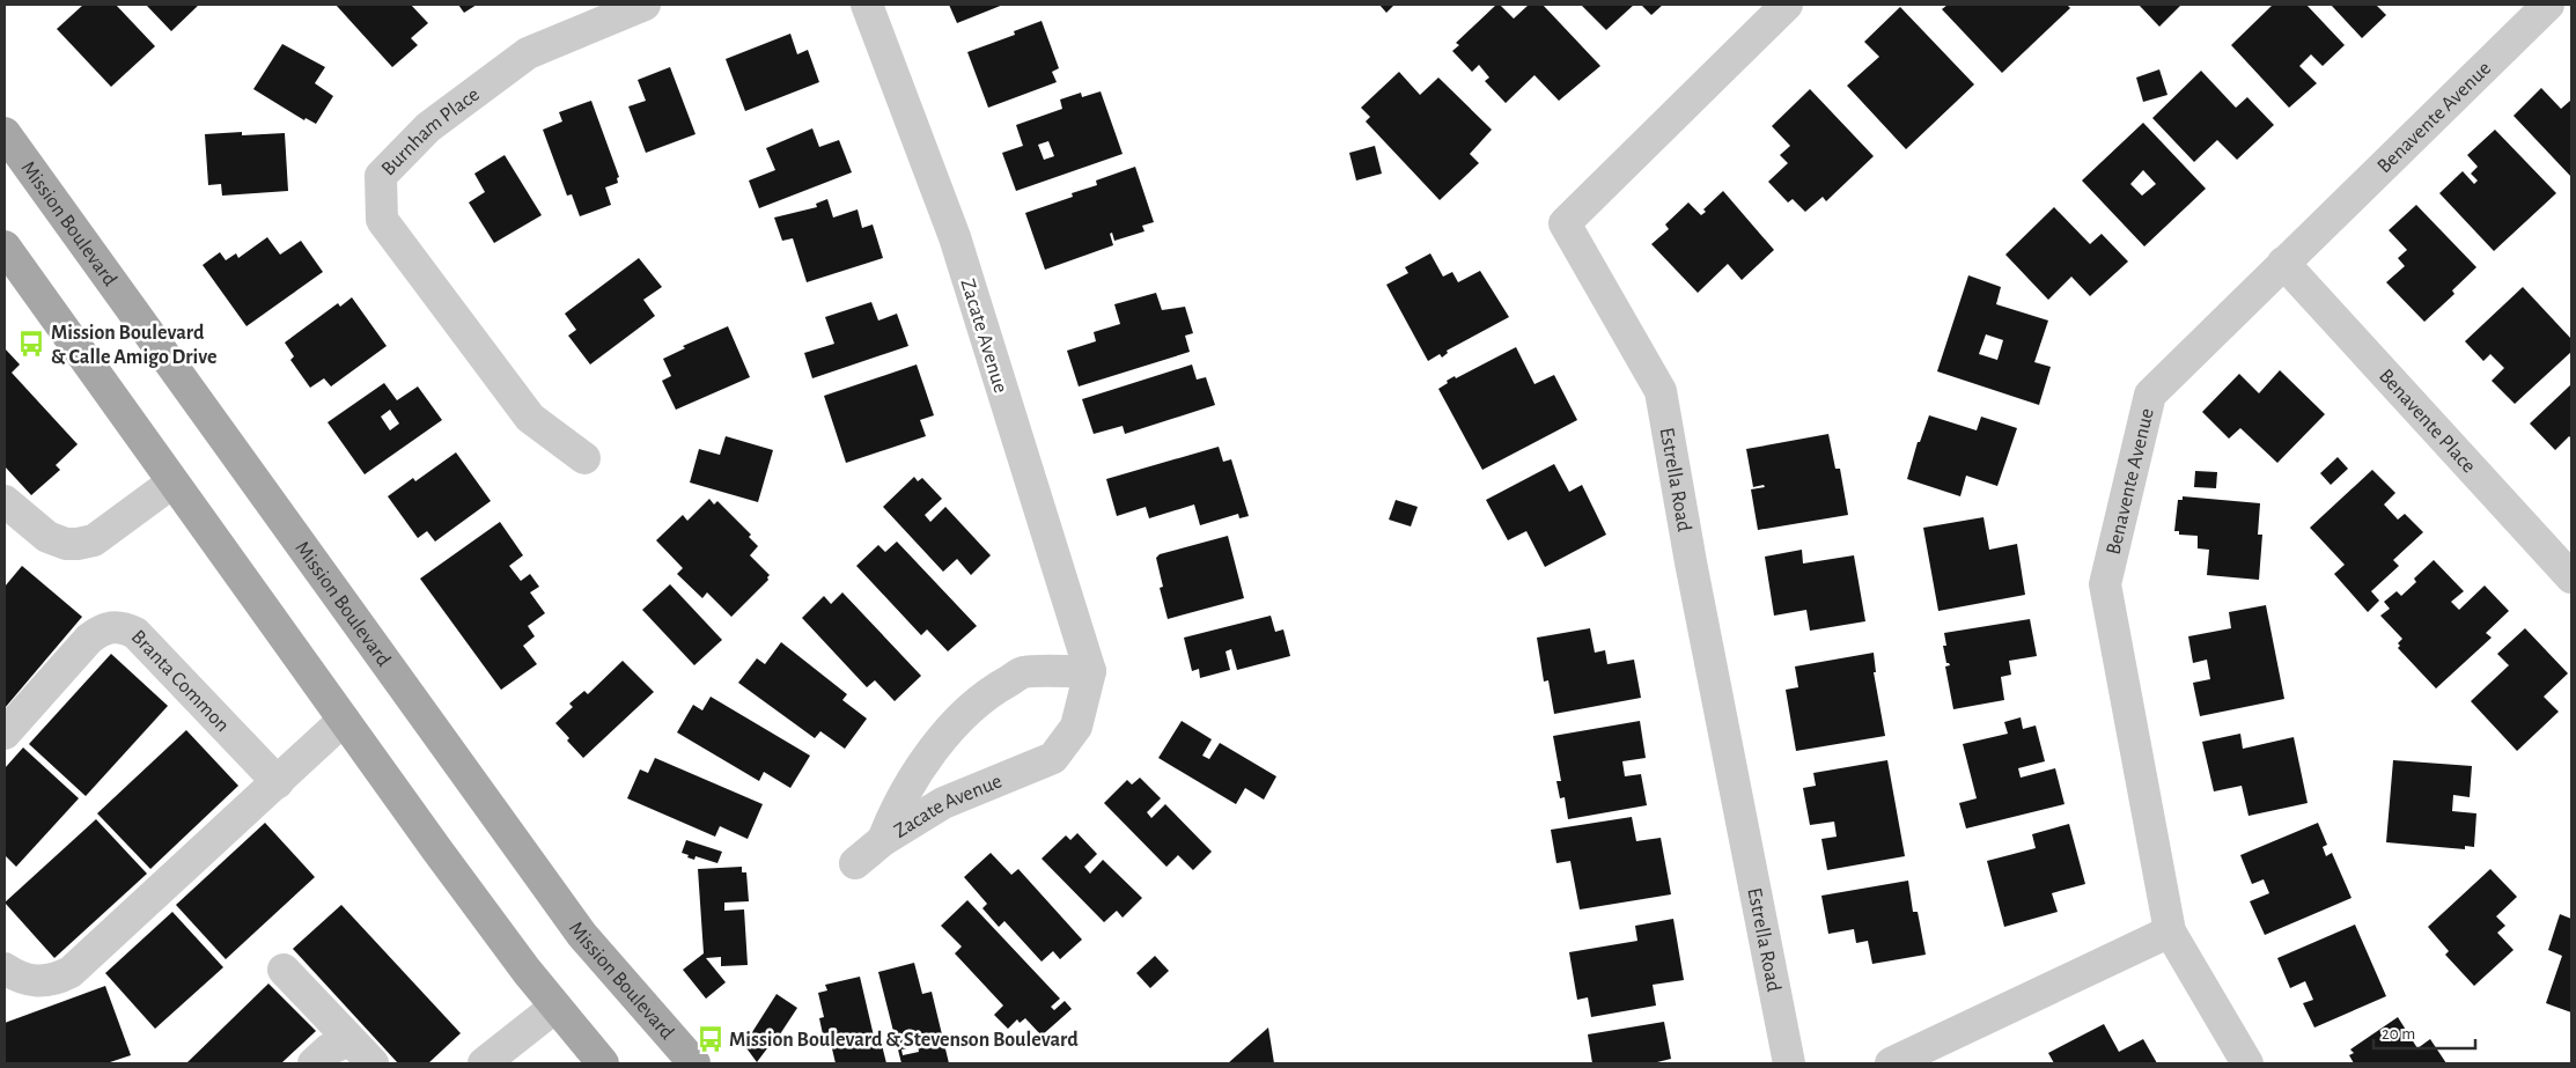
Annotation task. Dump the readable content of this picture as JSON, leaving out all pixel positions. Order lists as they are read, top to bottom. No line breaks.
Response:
{"streets":{"main road":["Mission Boulevard"],"street":["Benavente Avenue","Burnham Place","Zacate Avenue","Benavente Place","Estrella Road","Branta Common"]},"crossings":[["Benavente Avenue","Benavente Place"]],"places":{"bus stop":["Mission Boulevard & Calle Amigo Drive","Mission Boulevard & Stevenson Boulevard"]},"scale_bar":"20 m"}
